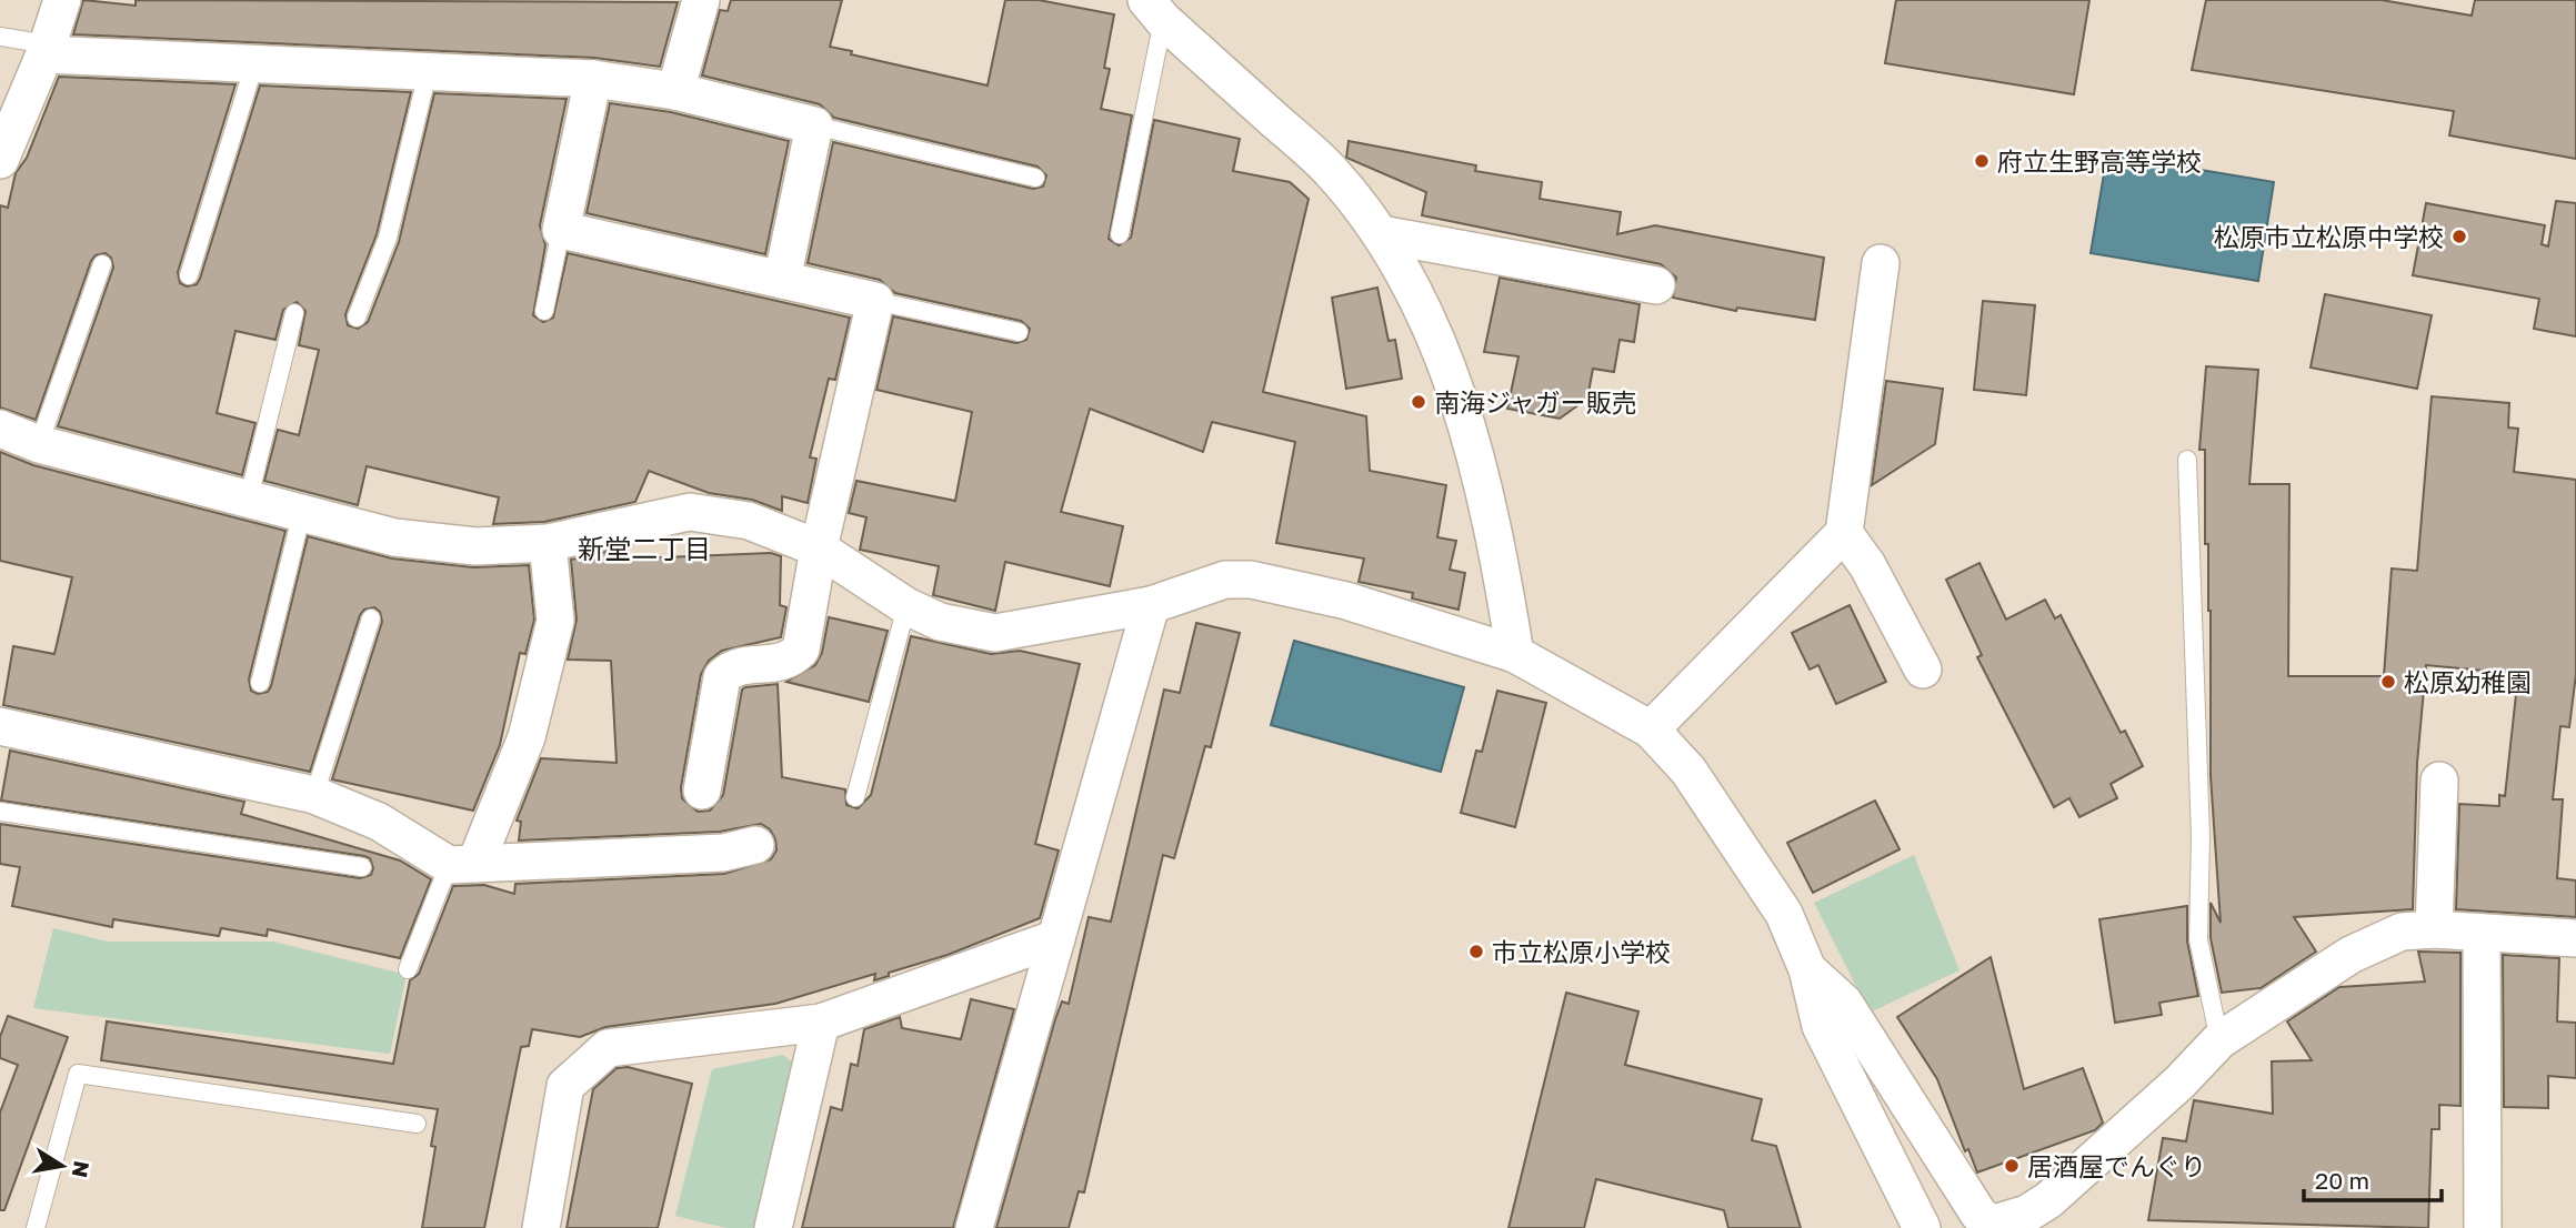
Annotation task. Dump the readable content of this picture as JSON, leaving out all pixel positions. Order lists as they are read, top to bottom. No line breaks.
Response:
{"districts":["新堂二丁目"],"places":["府立生野高等学校","松原市立松原中学校","南海ジャガー販売","松原幼稚園","市立松原小学校","居酒屋でんぐり"],"scale_bar":"20 m","north":"right"}
